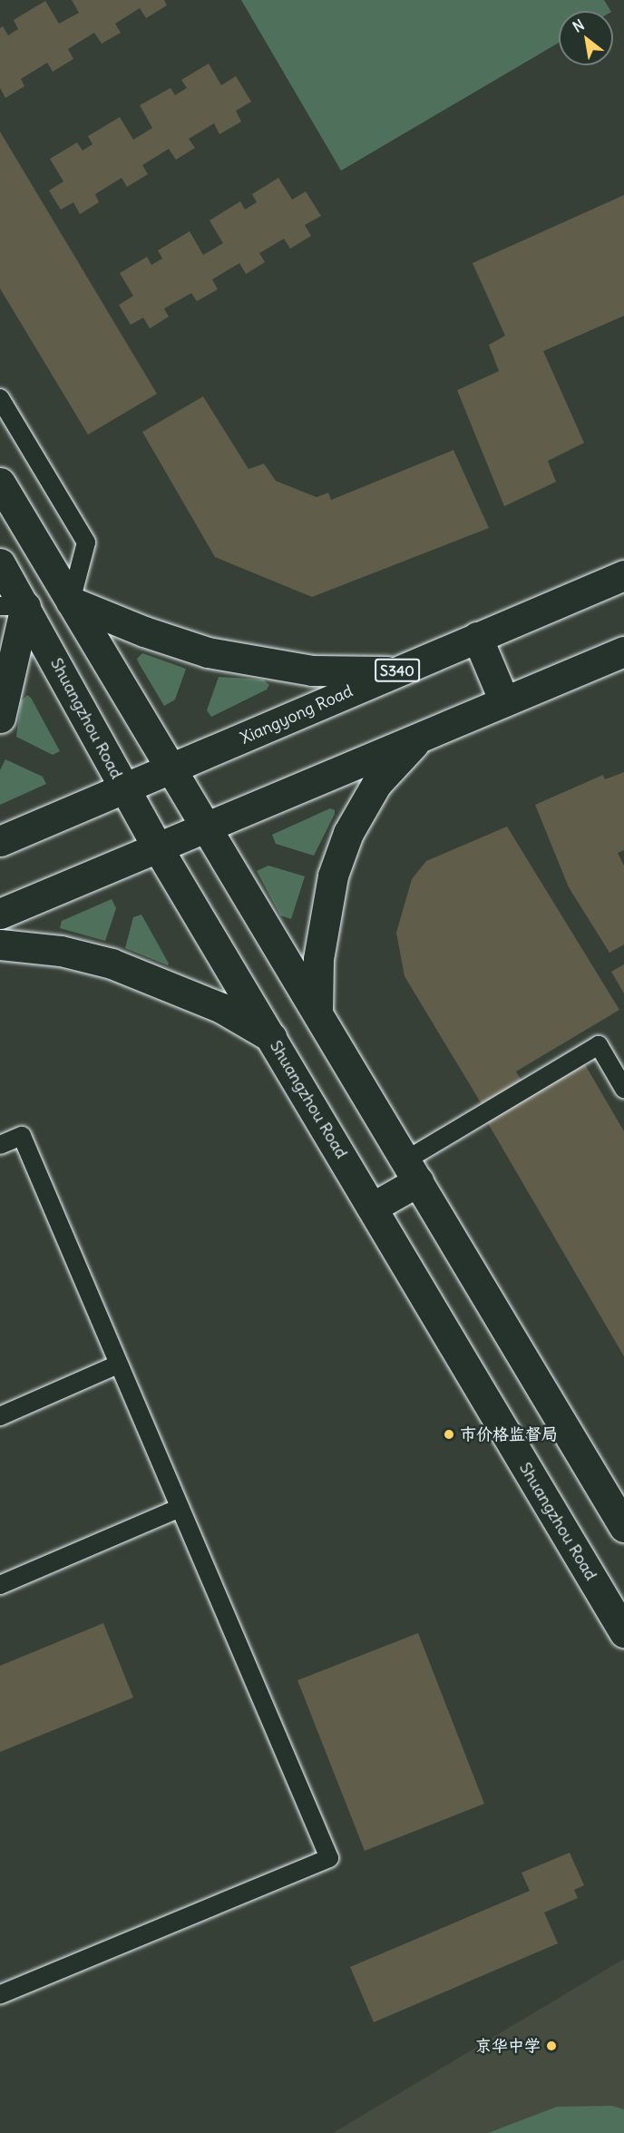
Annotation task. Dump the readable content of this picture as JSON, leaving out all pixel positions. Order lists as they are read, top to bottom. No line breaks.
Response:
{"streets":{"main road":["S340","Xiangyong Road","Shuangzhou Road"]},"crossings":[["Xiangyong Road","Shuangzhou Road"]],"places":["市价格监督局","京华中学"],"north":"top left"}
